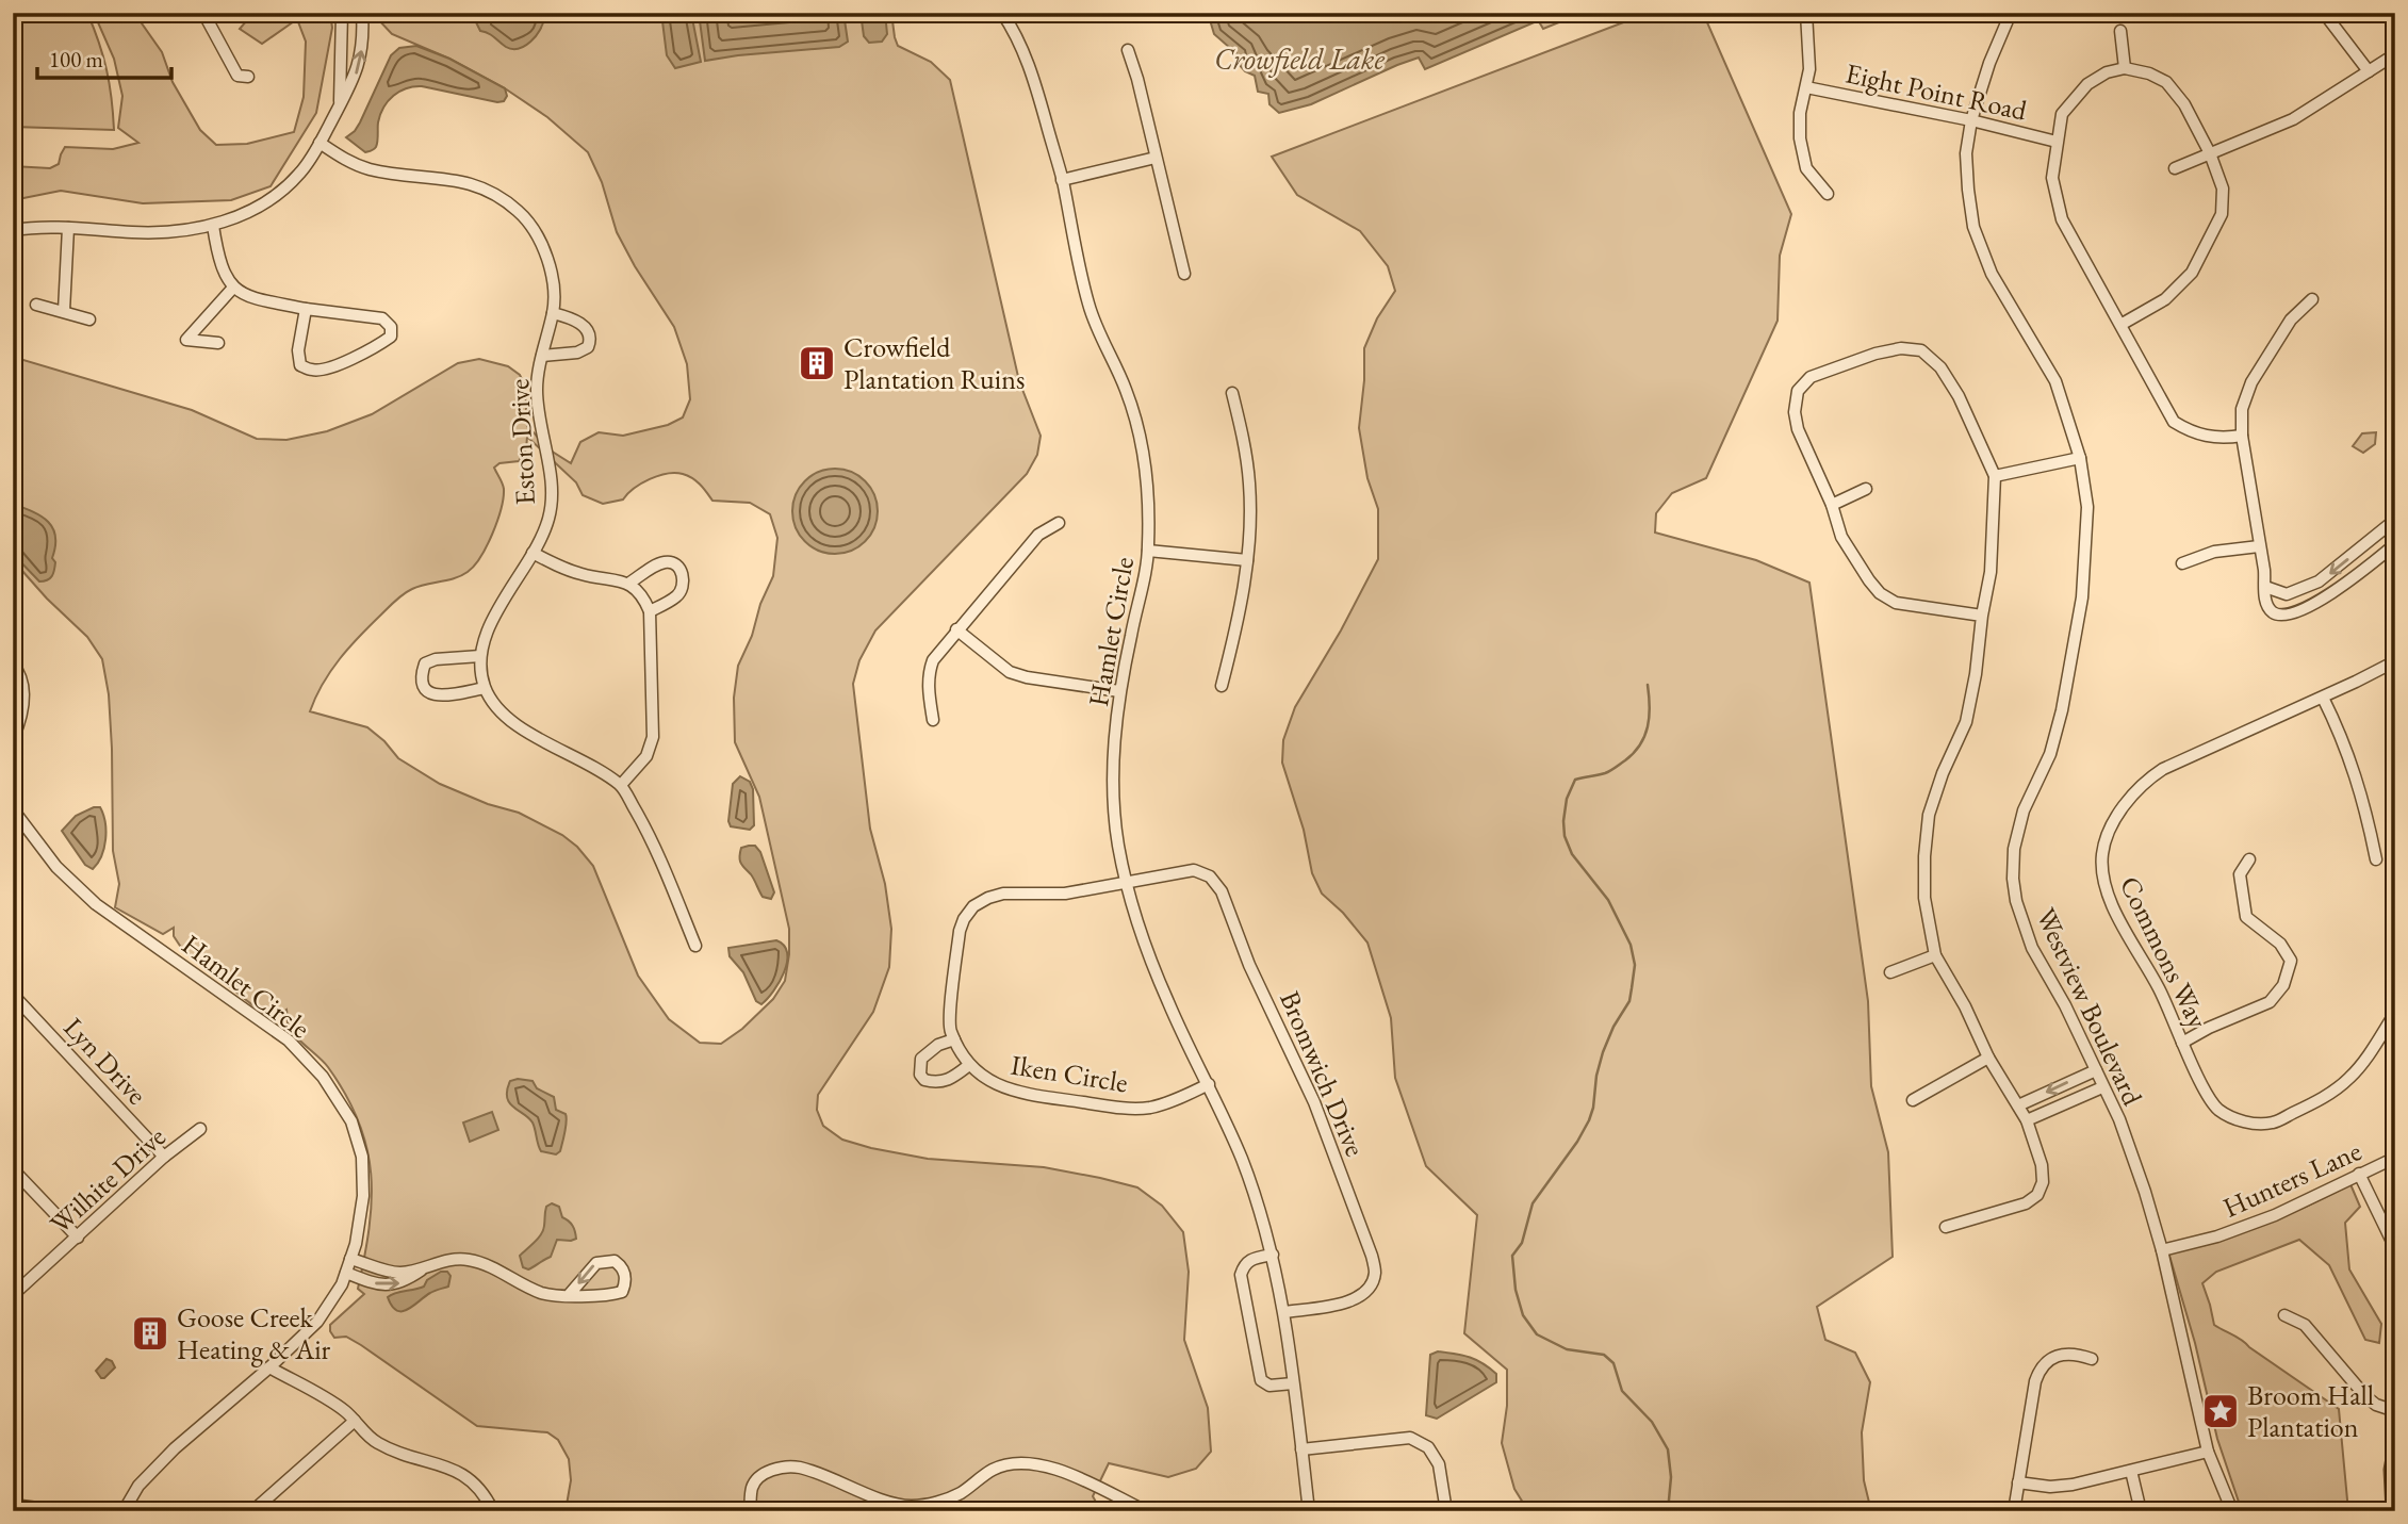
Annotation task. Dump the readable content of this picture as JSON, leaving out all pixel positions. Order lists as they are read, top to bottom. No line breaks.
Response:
{"streets":{"street":["Eight Point Road","Eston Drive","Hamlet Circle","Commons Way","Westview Boulevard","Lyn Drive","Iken Circle","Bromwich Drive","Hunters Lane","Wilhite Drive"]},"crossings":[["Eight Point Road","Westview Boulevard"],["Hamlet Circle","Iken Circle"],["Hamlet Circle","Bromwich Drive"],["Westview Boulevard","Hunters Lane"],["Lyn Drive","Wilhite Drive"],["Iken Circle","Bromwich Drive"]],"water":["Crowfield Lake"],"places":{"building":["Crowfield Plantation Ruins","Goose Creek Heating & Air"],"place":["Broom Hall Plantation"]},"scale_bar":"100 m"}
